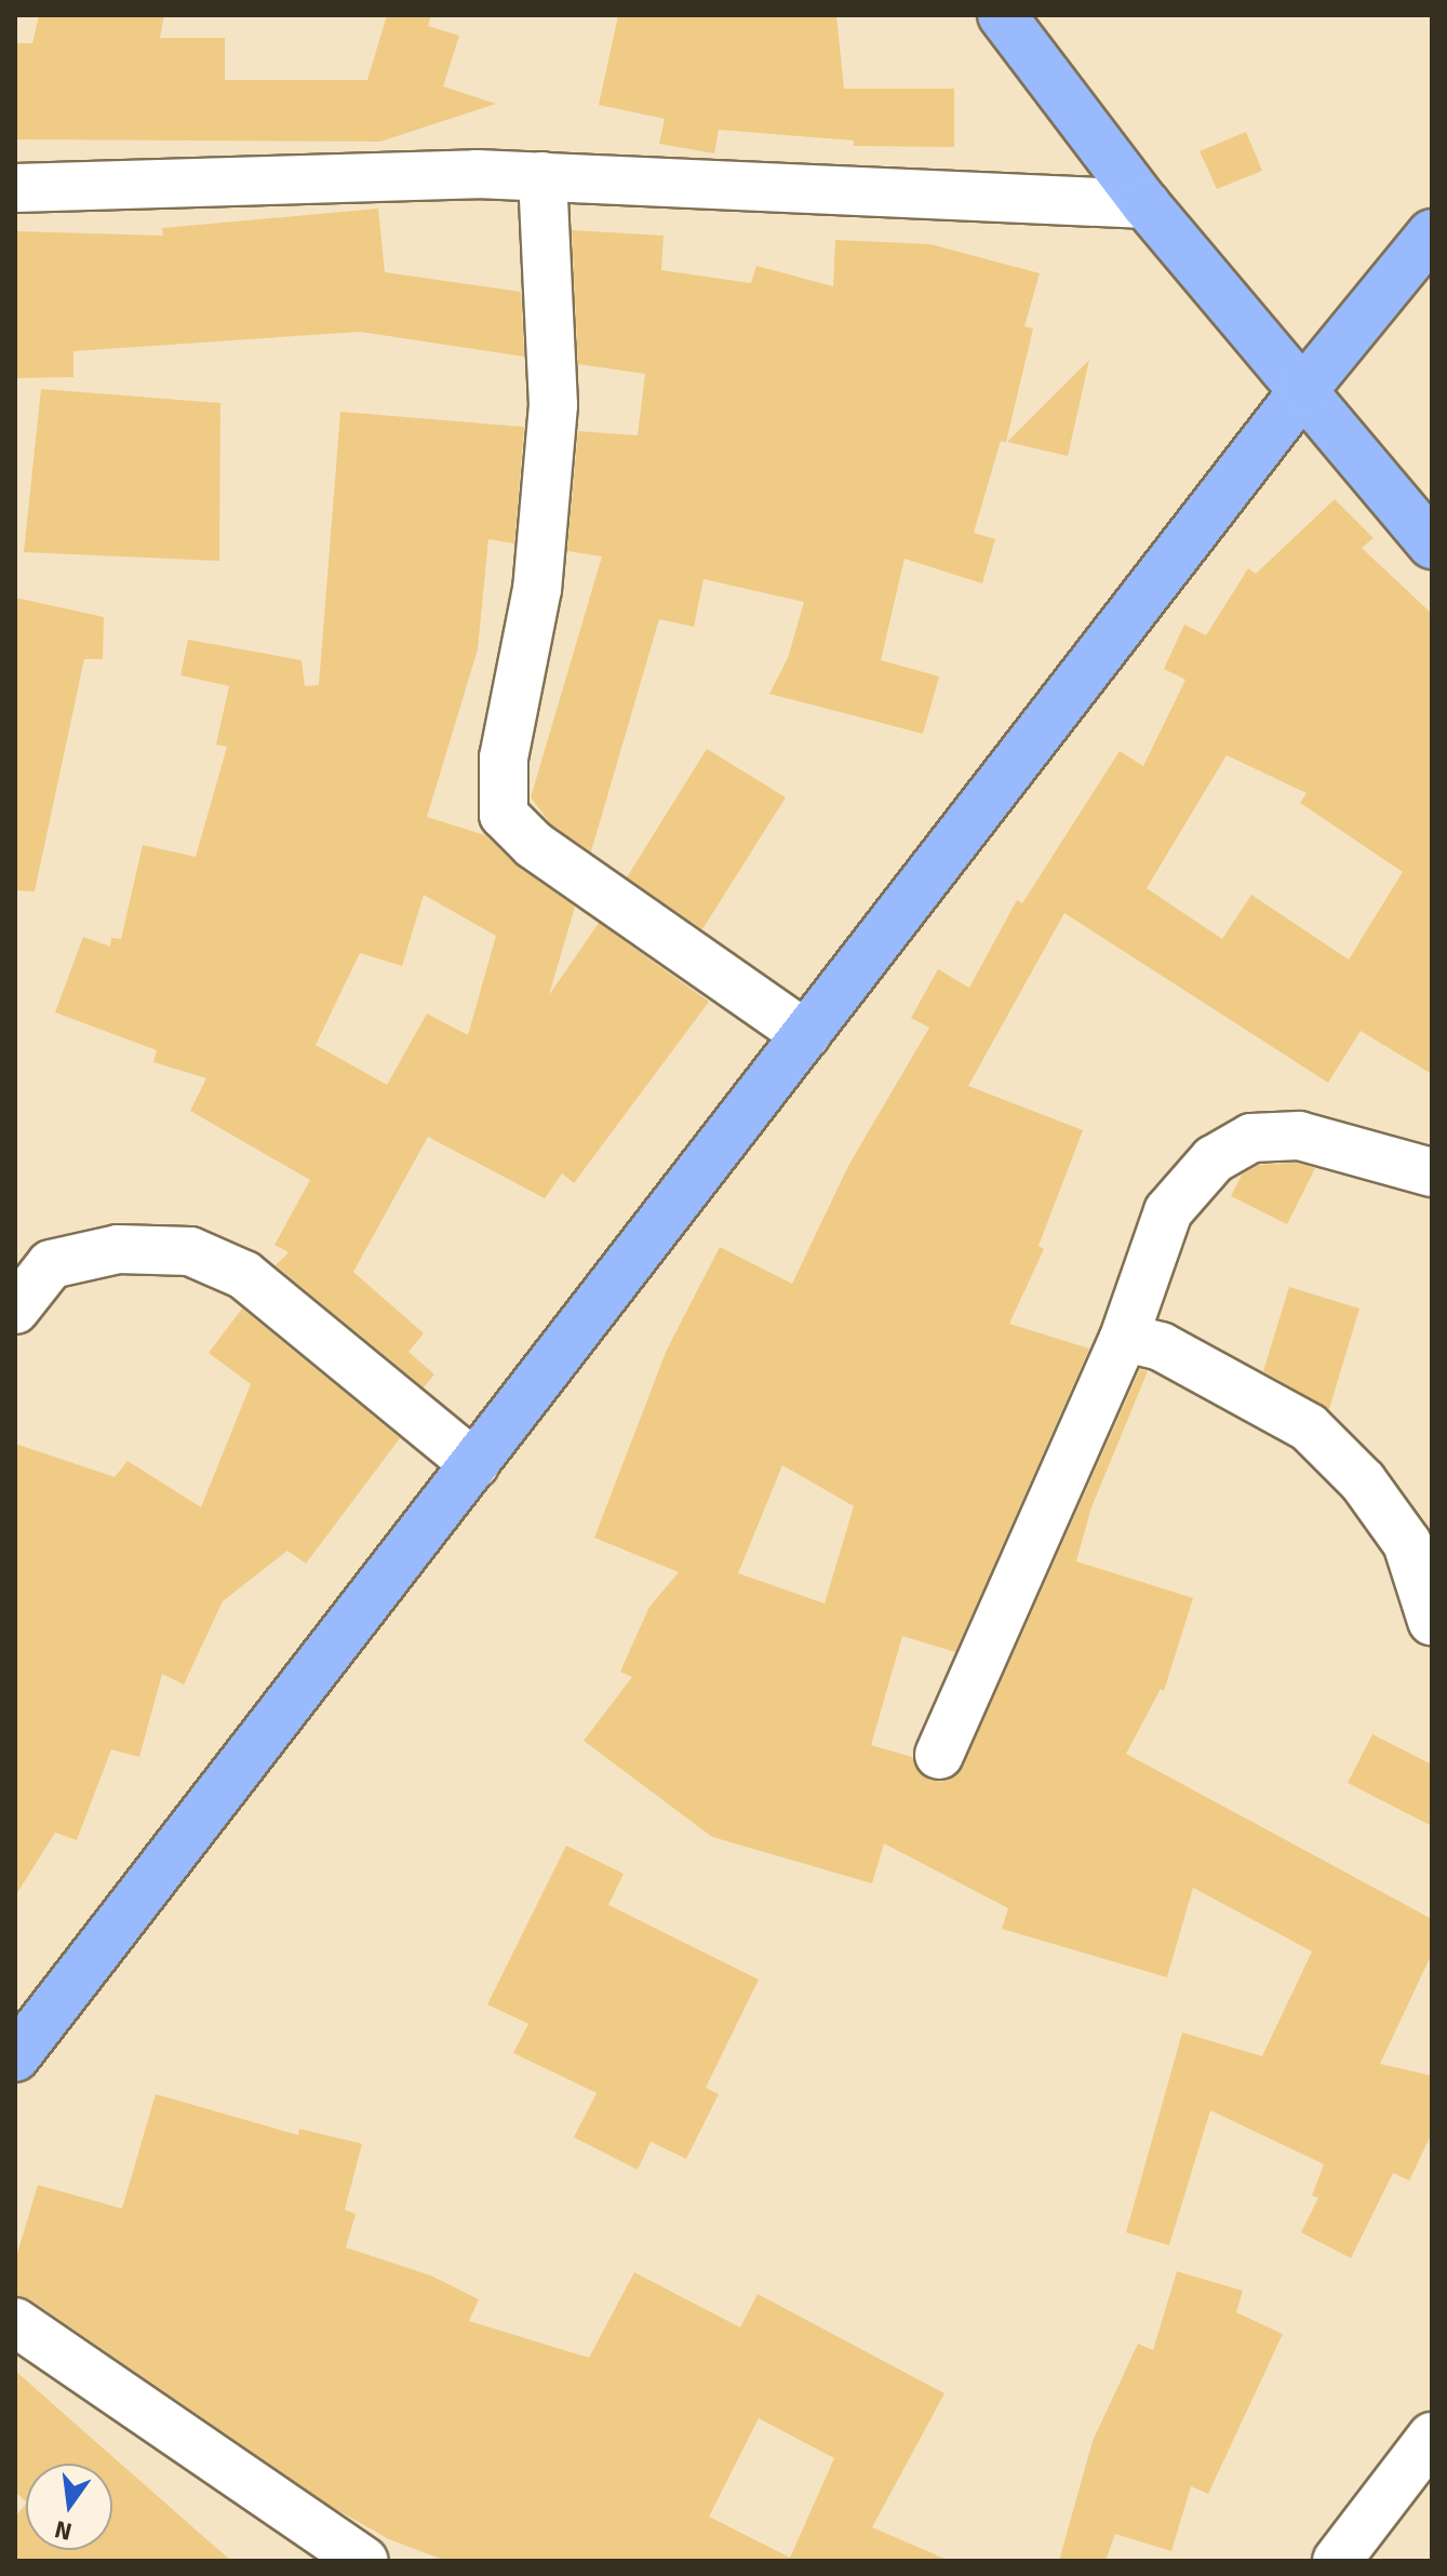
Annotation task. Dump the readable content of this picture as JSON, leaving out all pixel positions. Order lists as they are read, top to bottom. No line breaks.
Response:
{"north":"bottom"}
